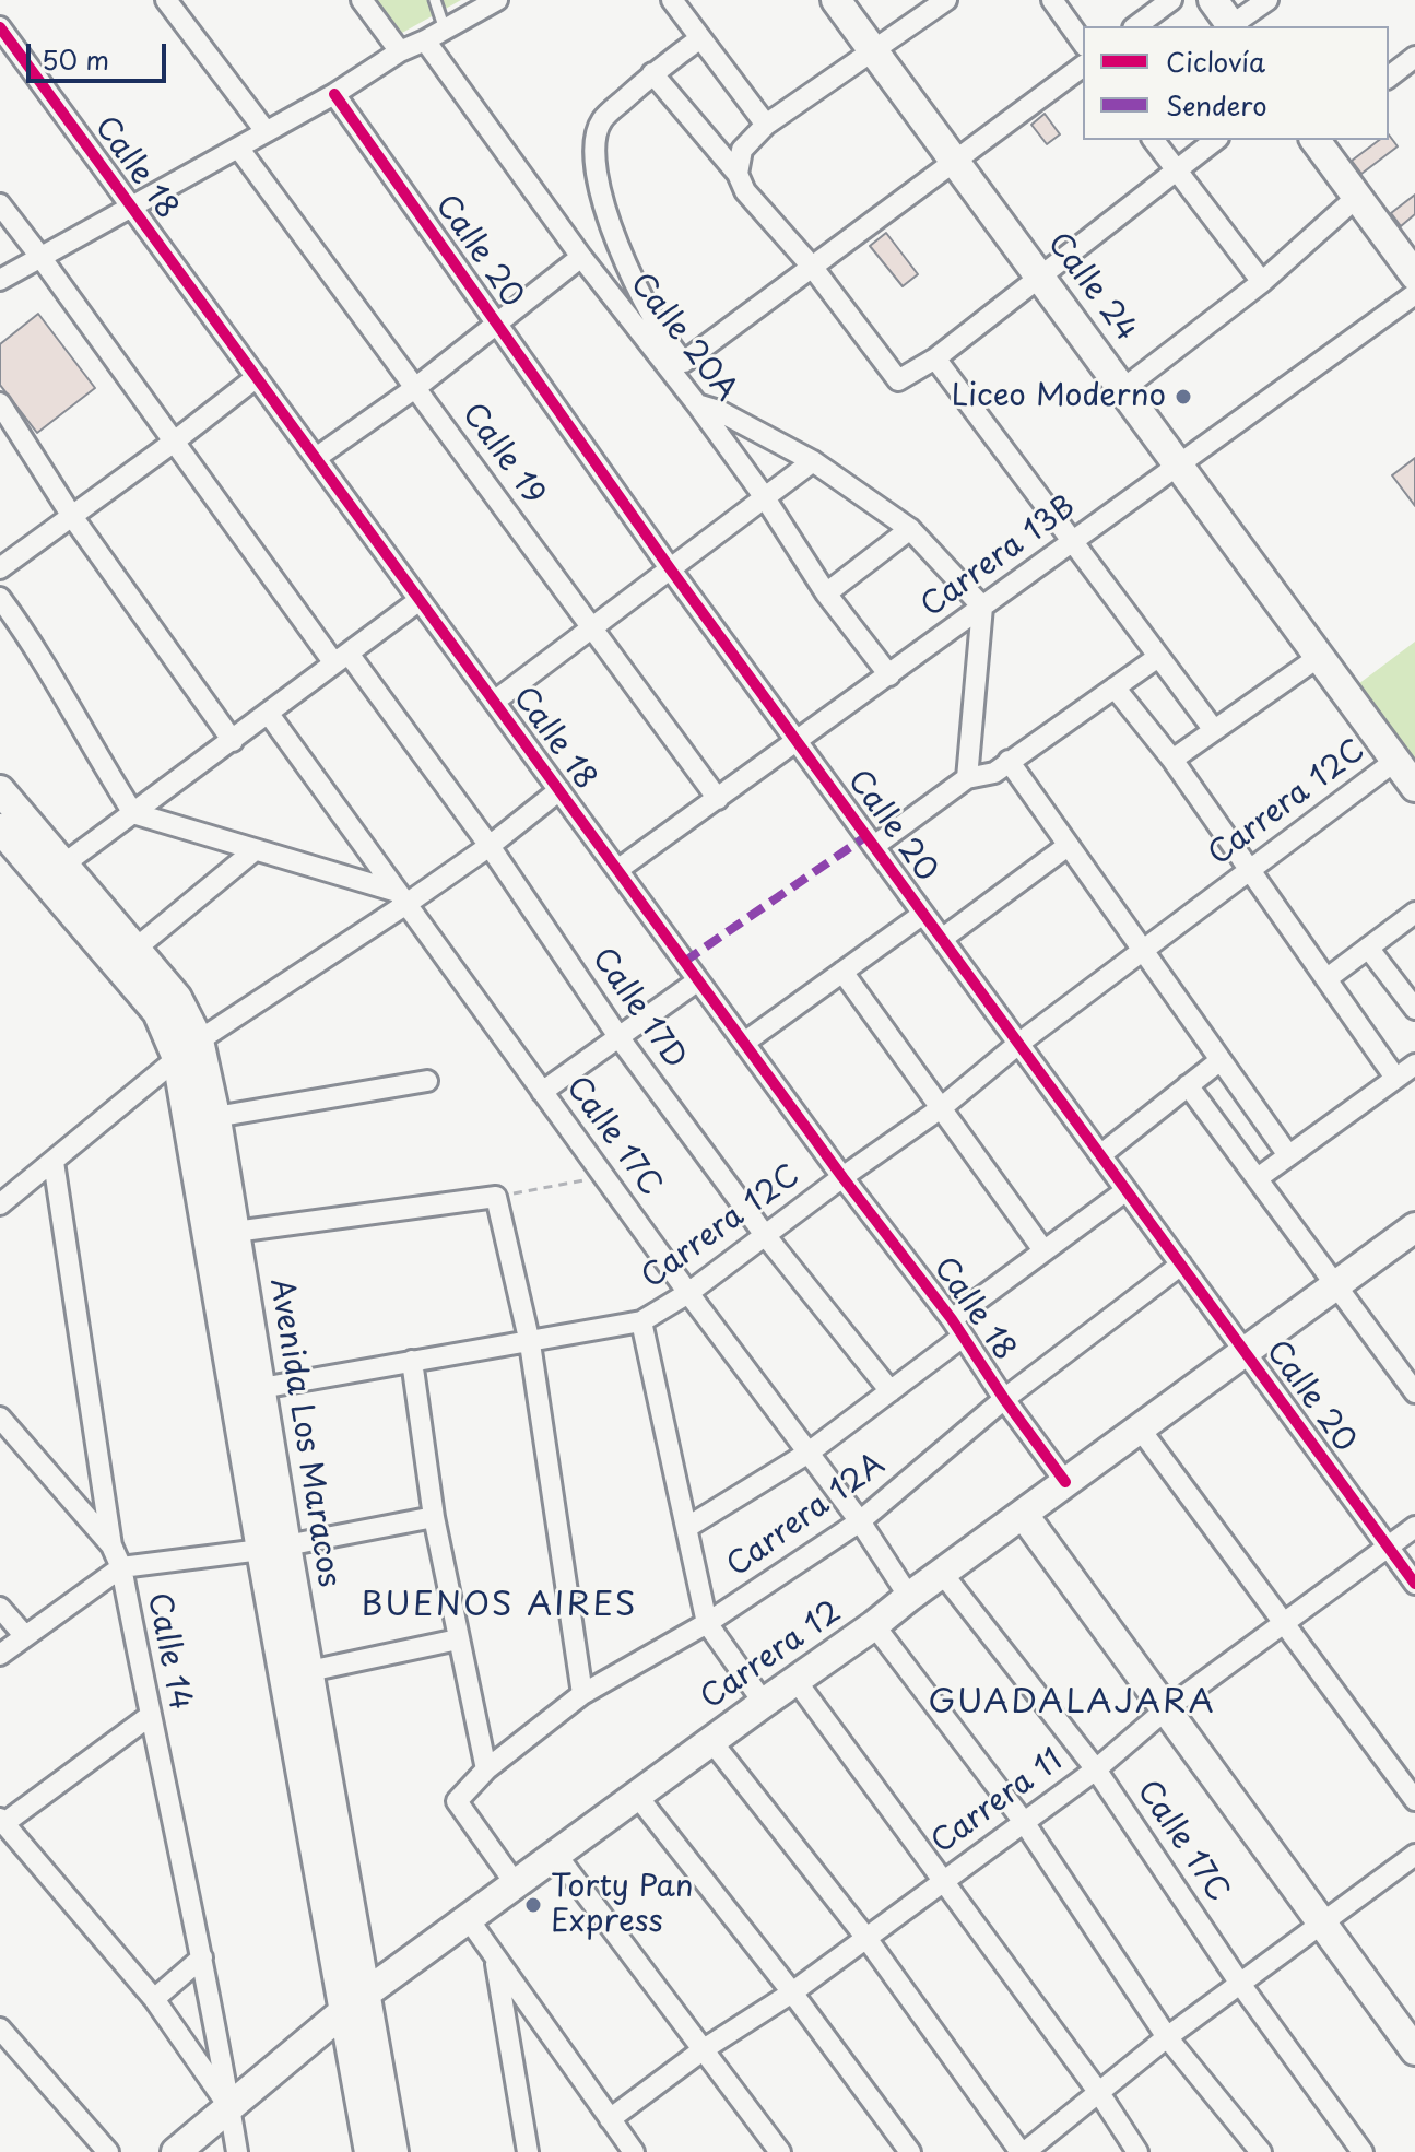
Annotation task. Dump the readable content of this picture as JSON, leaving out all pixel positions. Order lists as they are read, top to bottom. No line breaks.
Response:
{"streets":{"street":["Calle 18","Calle 20","Calle 24","Calle 20A","Calle 19","Carrera 13B","Carrera 12C","Calle 17D","Calle 17C","Avenida Los Maracos","Carrera 12A","Calle 14","Carrera 12","Carrera 11"]},"crossings":[["Calle 18","Carrera 13B"],["Calle 18","Carrera 12C"],["Calle 18","Carrera 12A"],["Calle 18","Carrera 12"],["Calle 20","Carrera 13B"],["Calle 20","Carrera 12C"],["Calle 20","Carrera 12A"],["Calle 20","Carrera 12"],["Calle 20","Carrera 11"],["Calle 24","Carrera 13B"],["Calle 24","Carrera 12C"],["Calle 20A","Carrera 13B"],["Calle 19","Carrera 13B"],["Carrera 12C","Calle 17D"],["Carrera 12C","Calle 17C"],["Carrera 12C","Avenida Los Maracos"],["Calle 17C","Carrera 12A"],["Calle 17C","Carrera 12"],["Calle 17C","Carrera 11"],["Avenida Los Maracos","Carrera 12"],["Carrera 12A","Carrera 12"],["Calle 14","Carrera 12"]],"districts":["BUENOS AIRES","GUADALAJARA"],"places":["Liceo Moderno","Torty Pan Express"],"legend":["Ciclovía","Sendero"],"scale_bar":"50 m"}
